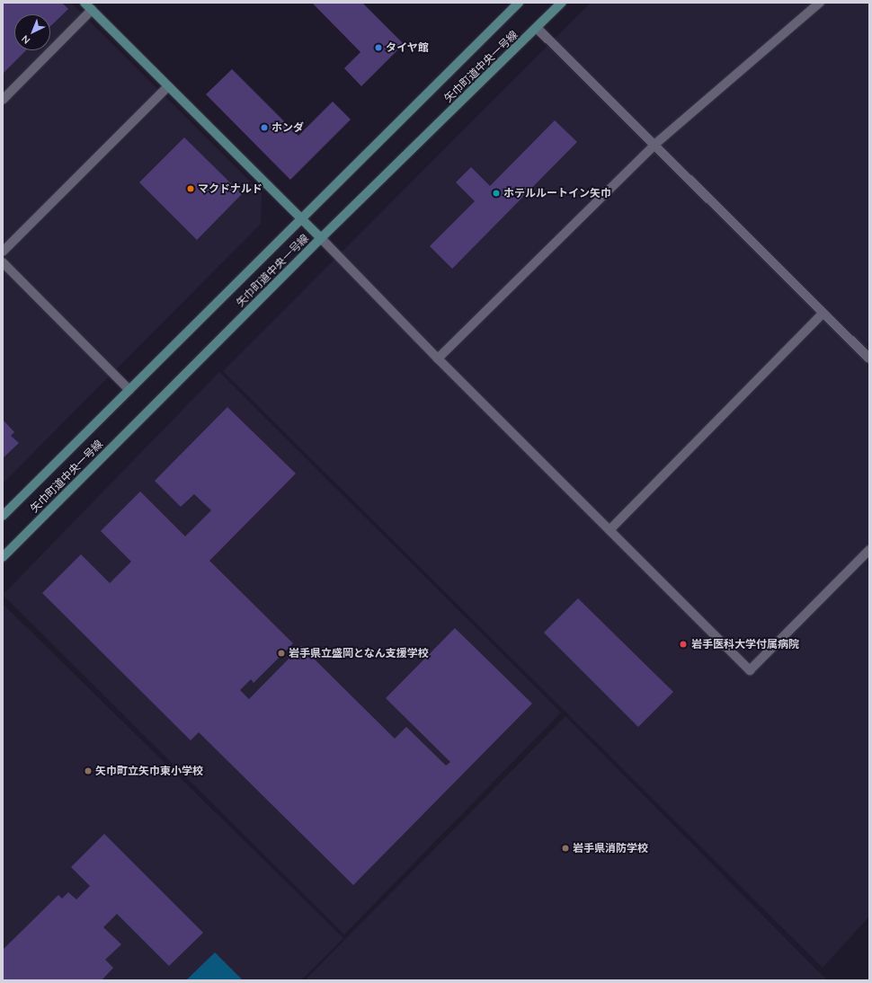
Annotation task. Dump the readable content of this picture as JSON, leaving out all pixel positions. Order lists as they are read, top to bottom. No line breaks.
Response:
{"streets":{"street":["矢巾町道中央一号線"]},"places":["タイヤ館","ホンダ","マクドナルド","ホテルルートイン矢巾","岩手医科大学付属病院","岩手県立盛岡となん支援学校","矢巾町立矢巾東小学校","岩手県消防学校"],"north":"bottom left"}
